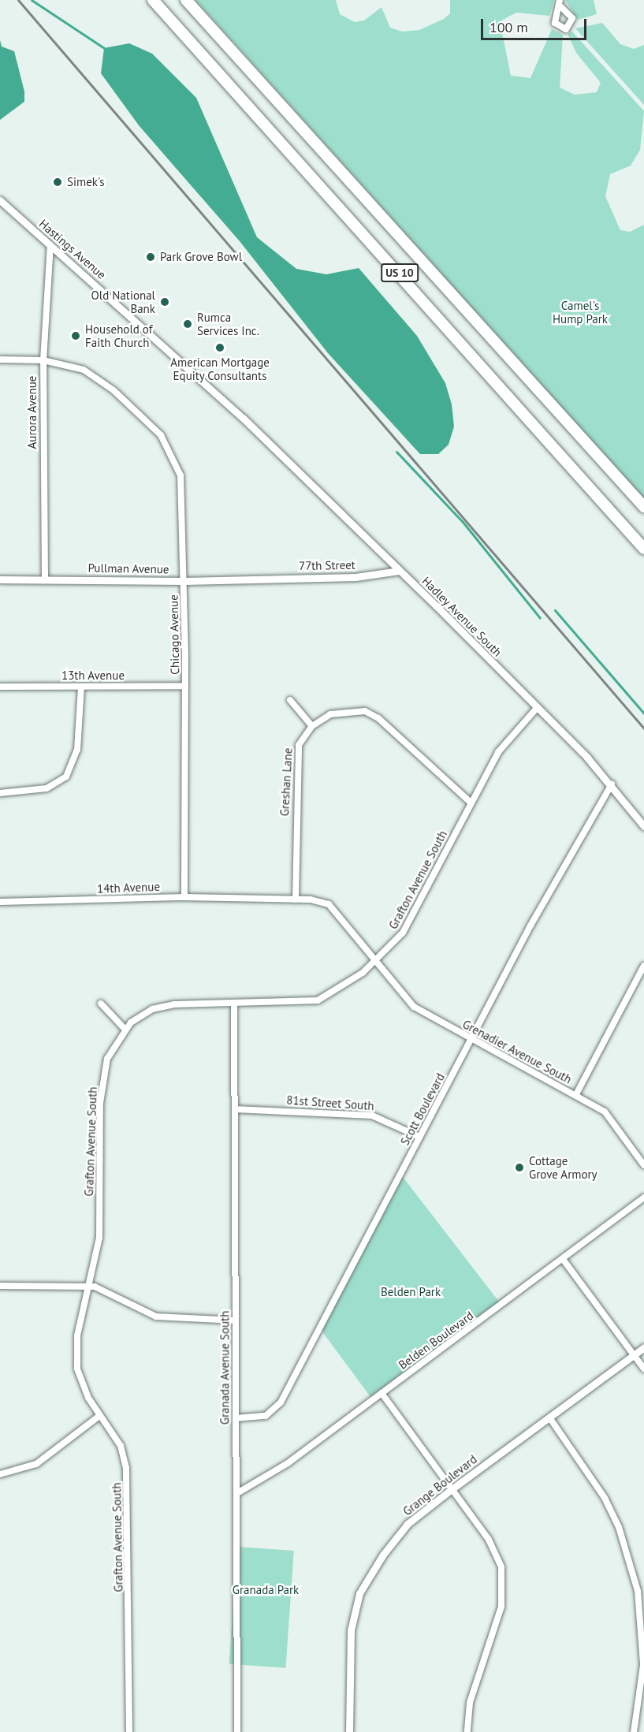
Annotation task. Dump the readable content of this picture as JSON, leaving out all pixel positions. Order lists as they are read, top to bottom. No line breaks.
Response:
{"streets":{"highway":["US 10"],"street":["Hastings Avenue","Aurora Avenue","77th Street","Pullman Avenue","Hadley Avenue South","Chicago Avenue","13th Avenue","Greshan Lane","Grafton Avenue South","14th Avenue","Grenadier Avenue South","81st Street South","Scott Boulevard","Belden Boulevard","Granada Avenue South","Grange Boulevard"]},"crossings":[["Hastings Avenue","Aurora Avenue"],["Hastings Avenue","Hadley Avenue South"],["Aurora Avenue","Pullman Avenue"],["Aurora Avenue","Chicago Avenue"],["77th Street","Pullman Avenue"],["77th Street","Hadley Avenue South"],["Pullman Avenue","Chicago Avenue"],["Hadley Avenue South","Grafton Avenue South"],["Hadley Avenue South","Scott Boulevard"],["Chicago Avenue","13th Avenue"],["Chicago Avenue","14th Avenue"],["Greshan Lane","Grafton Avenue South"],["Greshan Lane","14th Avenue"],["Greshan Lane","Grenadier Avenue South"],["Grafton Avenue South","Grenadier Avenue South"],["Grafton Avenue South","Granada Avenue South"],["14th Avenue","Grenadier Avenue South"],["Grenadier Avenue South","Scott Boulevard"],["81st Street South","Scott Boulevard"],["81st Street South","Granada Avenue South"],["Scott Boulevard","Granada Avenue South"],["Belden Boulevard","Granada Avenue South"]],"parks":["Camel's Hump Park","Belden Park","Granada Park"],"places":["Simek's","Park Grove Bowl","Old National Bank","Rumca Services Inc.","Household of Faith Church","American Mortgage Equity Consultants","Cottage Grove Armory"],"scale_bar":"100 m"}
